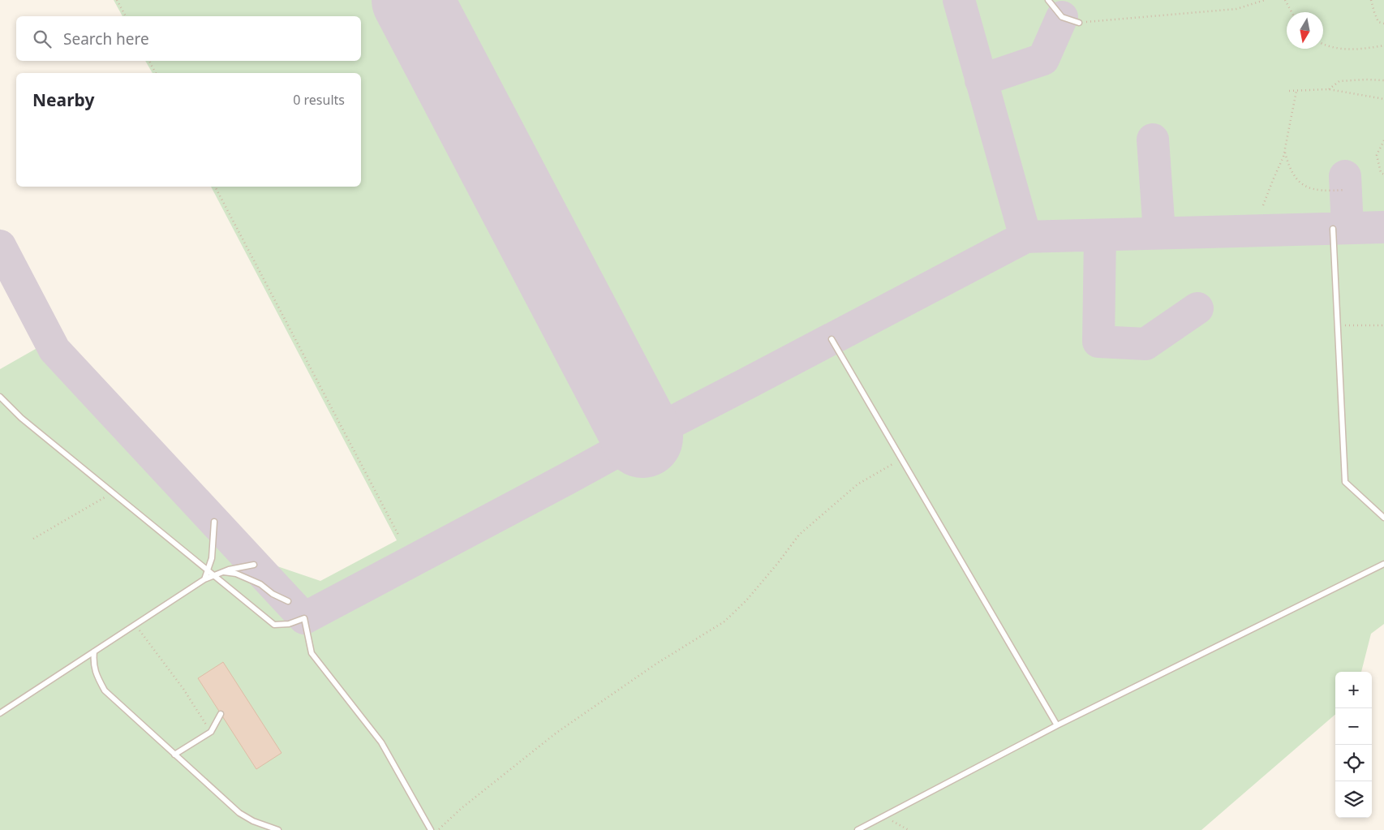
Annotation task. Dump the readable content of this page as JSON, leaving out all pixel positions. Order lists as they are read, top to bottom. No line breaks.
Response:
{"north":"bottom","page":{"search":"Search here","heading":["Nearby","0 results"],"map_buttons":["+","−"]}}
